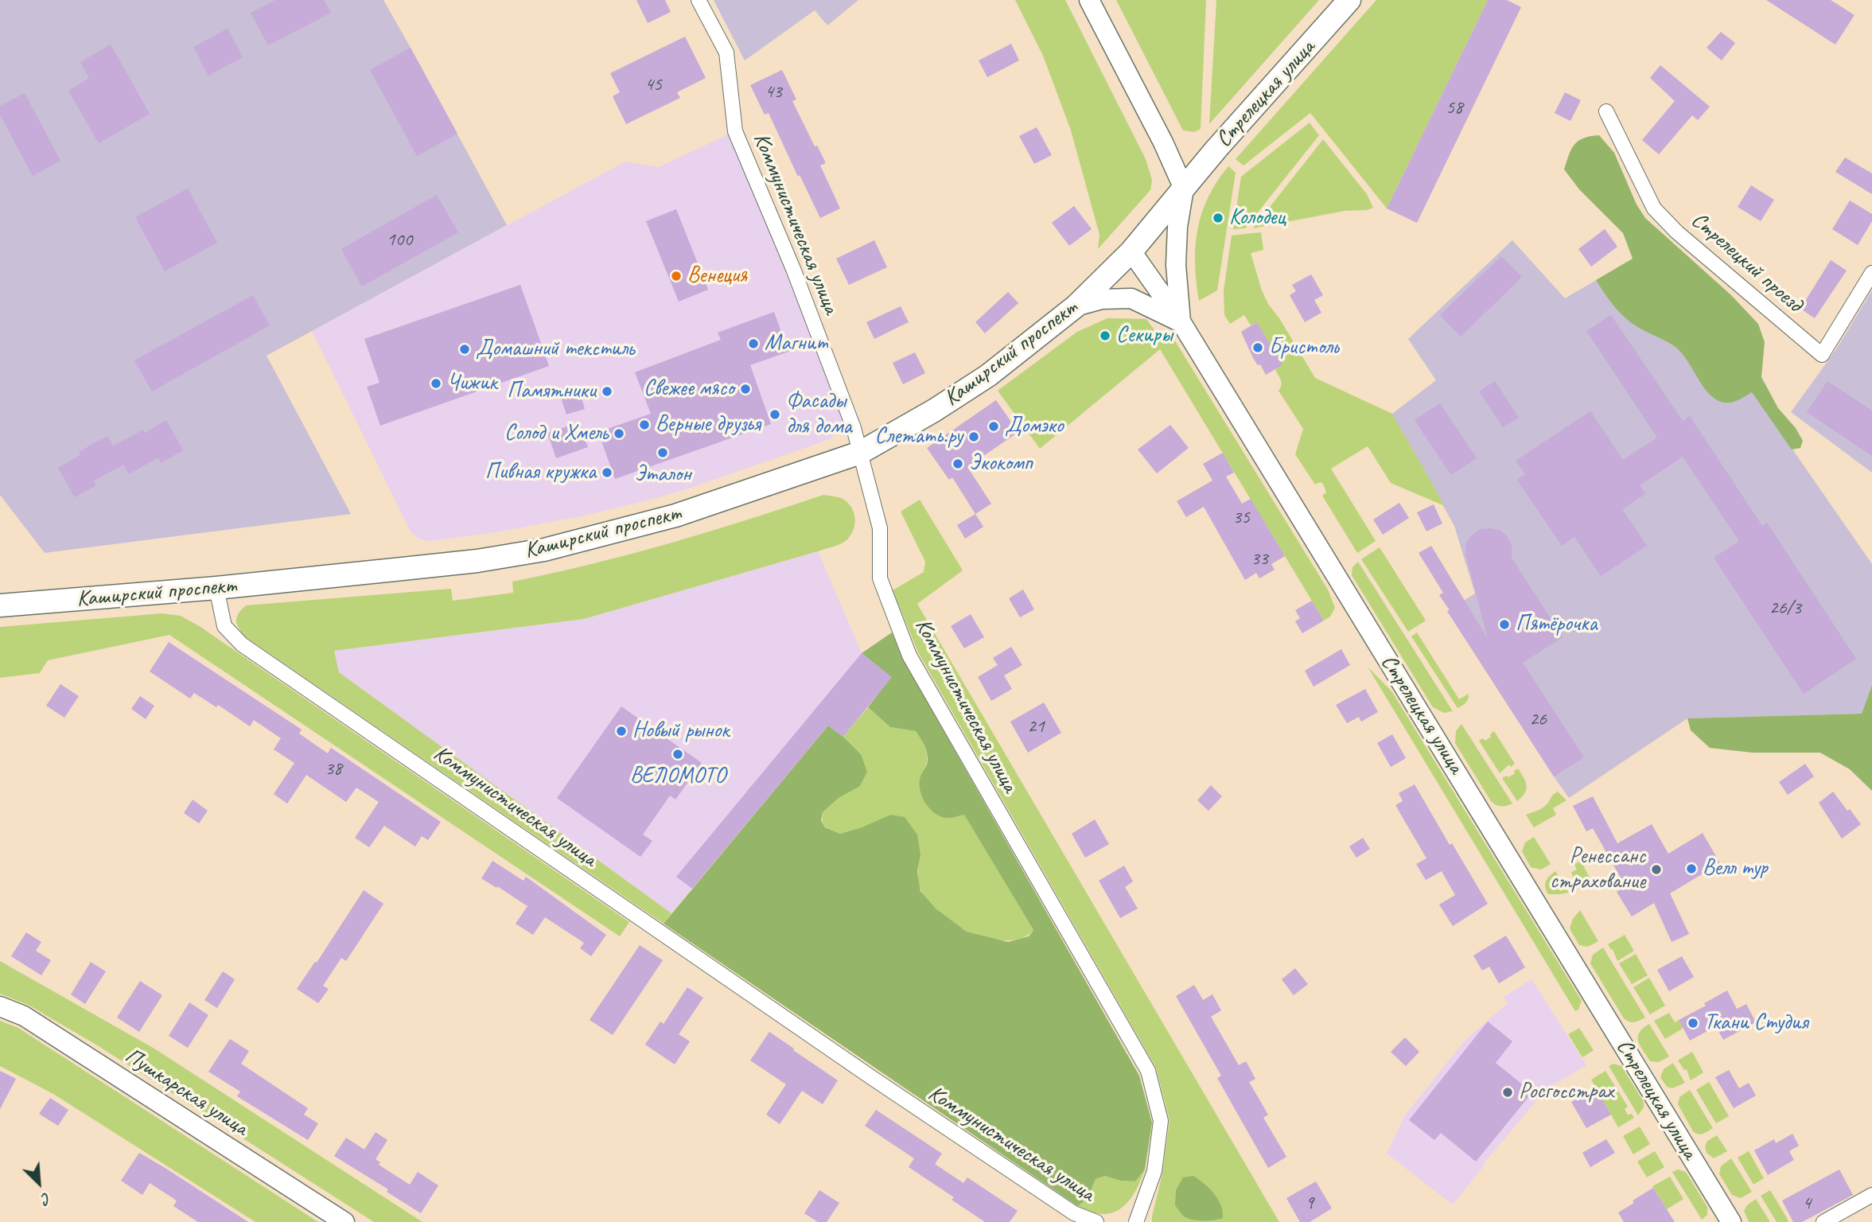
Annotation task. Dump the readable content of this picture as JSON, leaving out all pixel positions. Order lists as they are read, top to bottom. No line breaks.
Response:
{"streets":{"main road":["Стрелецкая улица","Каширский проспект","Пушкарская улица"],"street":["Коммунистическая улица","Стрелецкий проезд"]},"crossings":[["Стрелецкая улица","Каширский проспект"],["Коммунистическая улица","Каширский проспект"]],"places":["Колодец","Венеция","Секиры","Магнит","Бристоль","Домашний текстиль","Чижик","Свежее мясо","Памятники","Фасады для дома","Верные друзья","Домэко","Солод и Хмель","Слетать.ру","Эталон","Экокомп","Пивная кружка","Пятёрочка","Новый рынок","ВЕЛОМОТО","Велл тур","Ренессанс страхование","Ткани Студия","Росгосстрах"],"house_numbers":["45","43","58","100","35","33","26/3","26","21","38","9","4"],"north":"bottom right"}
